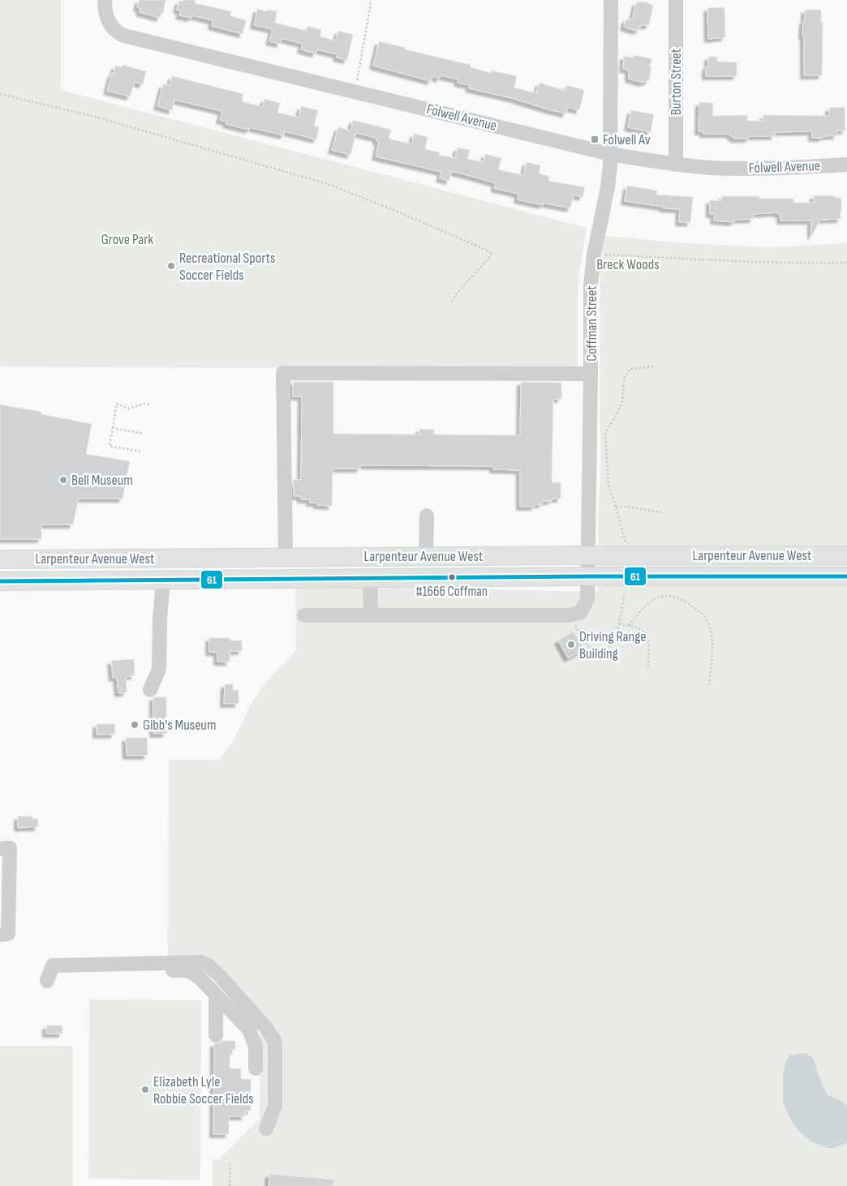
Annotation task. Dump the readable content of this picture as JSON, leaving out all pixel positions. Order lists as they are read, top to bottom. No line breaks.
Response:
{"streets":{"main road":["Larpenteur Avenue West"],"street":["Burton Street","Folwell Avenue","Coffman Street"]},"crossings":[["Burton Street","Folwell Avenue"],["Folwell Avenue","Coffman Street"],["Coffman Street","Larpenteur Avenue West"]],"parks":["Grove Park","Breck Woods"],"places":{"transit":["Folwell Av"],"other":["Recreational Sports Soccer Fields","Bell Museum","#1666 Coffman","Driving Range Building","Gibb's Museum","Elizabeth Lyle Robbie Soccer Fields"]},"lines":["transit line 61"]}
